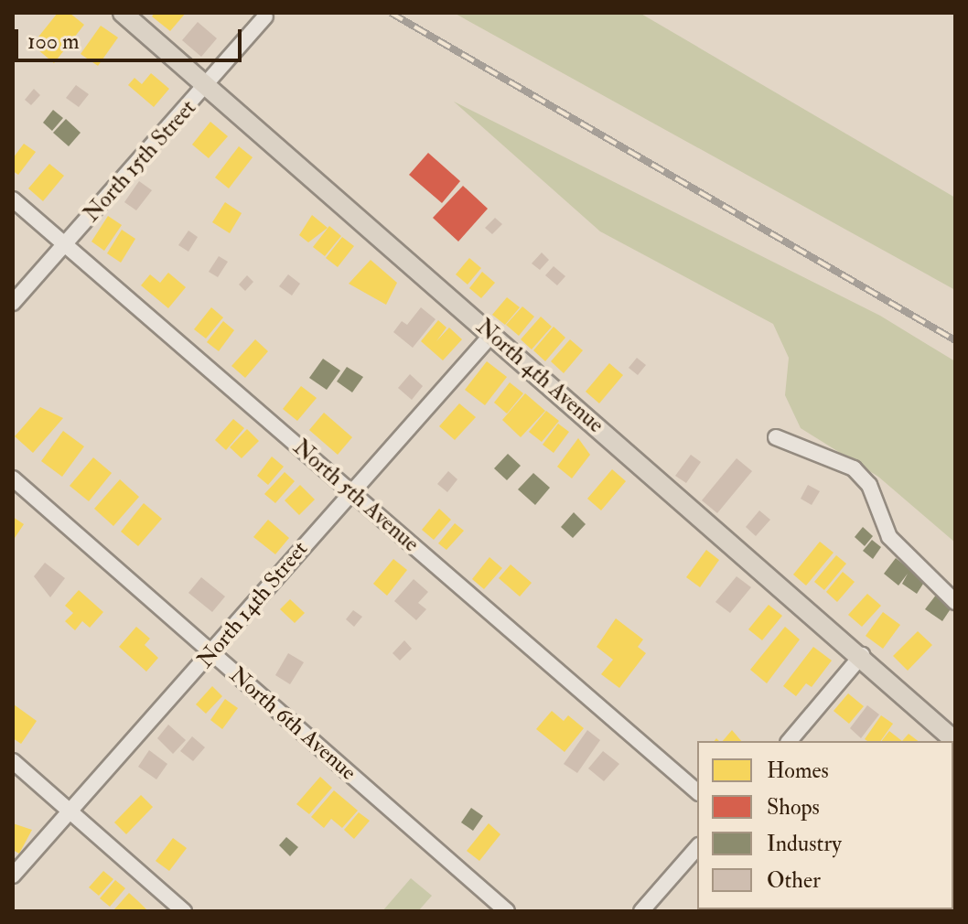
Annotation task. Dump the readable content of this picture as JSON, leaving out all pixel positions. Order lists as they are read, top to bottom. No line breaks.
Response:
{"streets":{"main road":["North 4th Avenue"],"street":["North 15th Street","North 5th Avenue","North 14th Street","North 6th Avenue"]},"crossings":[["North 15th Street","North 4th Avenue"],["North 15th Street","North 5th Avenue"],["North 4th Avenue","North 14th Street"],["North 5th Avenue","North 14th Street"],["North 14th Street","North 6th Avenue"]],"legend":["Homes","Shops","Industry","Other"],"scale_bar":"100 m"}
